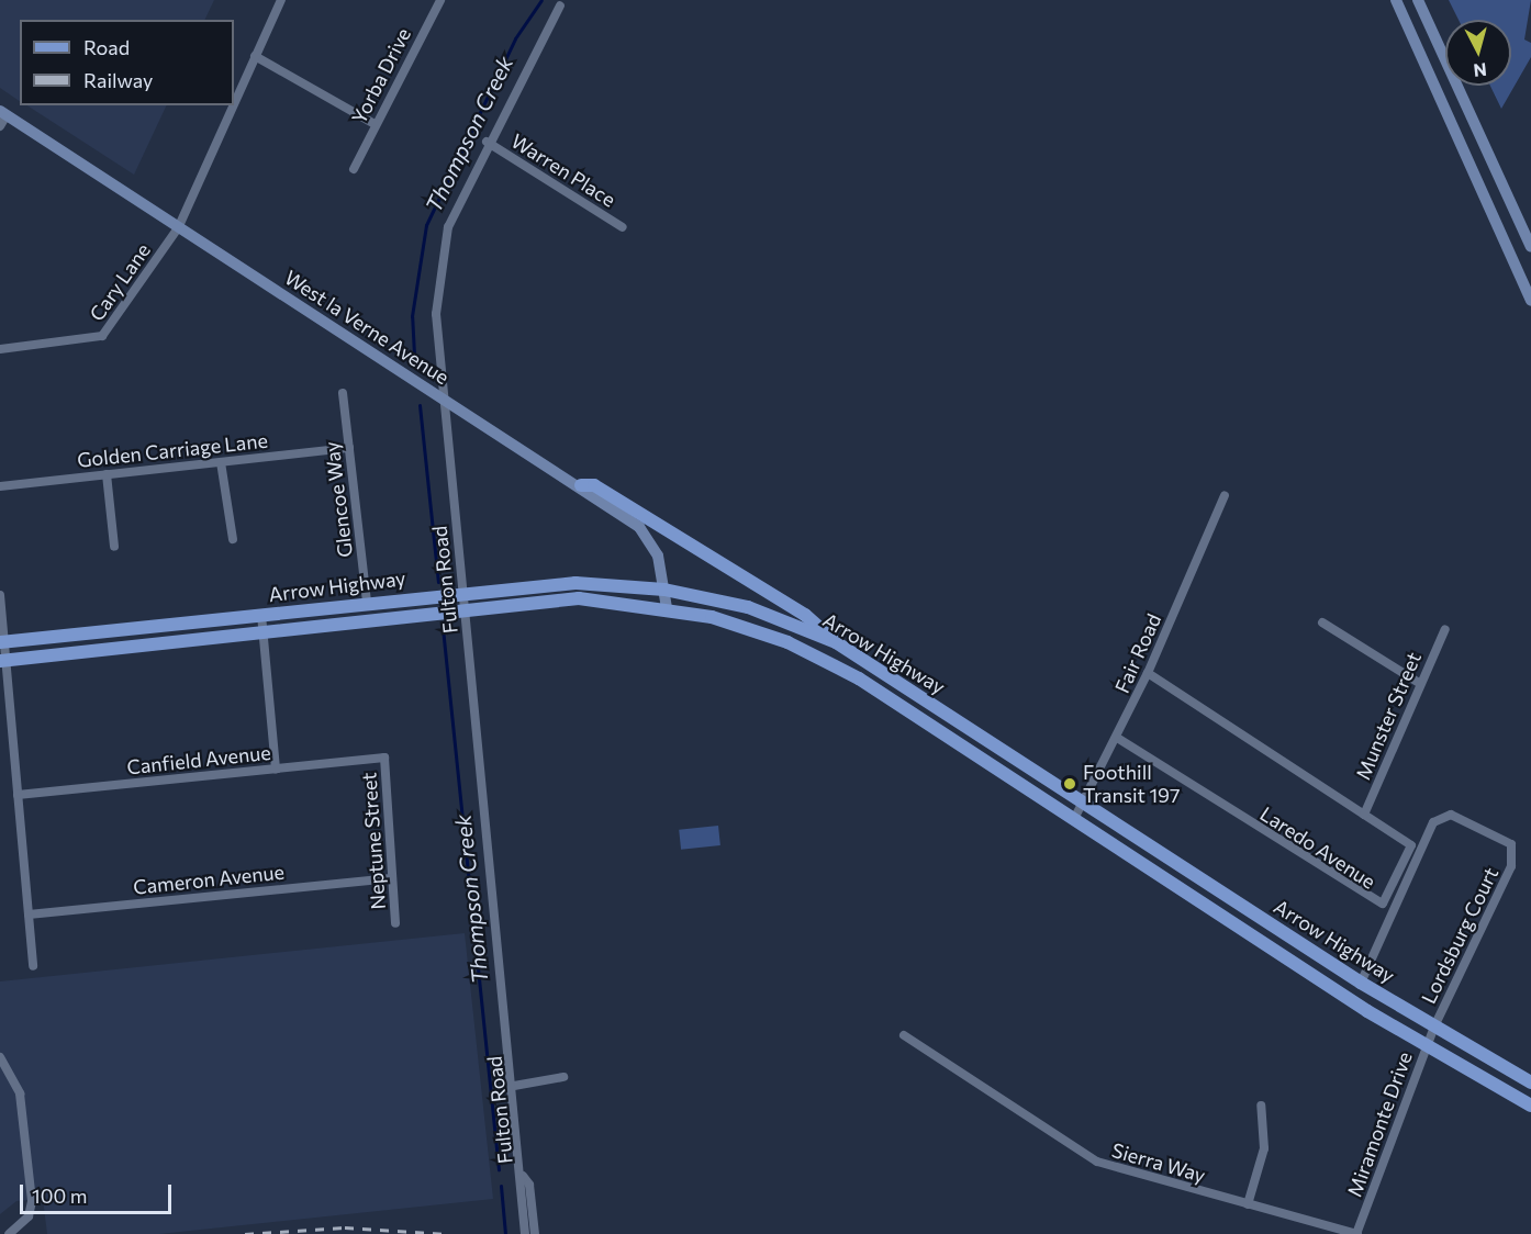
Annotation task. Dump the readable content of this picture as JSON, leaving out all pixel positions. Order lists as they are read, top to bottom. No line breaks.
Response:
{"streets":{"main road":["West la Verne Avenue","Arrow Highway"],"street":["Yorba Drive","Warren Place","Cary Lane","Golden Carriage Lane","Glencoe Way","Fulton Road","Fair Road","Munster Street","Canfield Avenue","Neptune Street","Laredo Avenue","Cameron Avenue","Lordsburg Court","Miramonte Drive","Sierra Way"]},"crossings":[["Warren Place","Fulton Road"],["Cary Lane","West la Verne Avenue"],["West la Verne Avenue","Fulton Road"],["West la Verne Avenue","Arrow Highway"],["Golden Carriage Lane","Glencoe Way"],["Glencoe Way","Arrow Highway"],["Fulton Road","Arrow Highway"],["Arrow Highway","Fair Road"],["Arrow Highway","Lordsburg Court"],["Arrow Highway","Miramonte Drive"],["Fair Road","Laredo Avenue"],["Munster Street","Laredo Avenue"],["Canfield Avenue","Neptune Street"],["Neptune Street","Cameron Avenue"],["Lordsburg Court","Miramonte Drive"],["Miramonte Drive","Sierra Way"]],"water":["Thompson Creek"],"places":["Foothill Transit 197"],"legend":["Road","Railway"],"scale_bar":"100 m","north":"bottom"}
